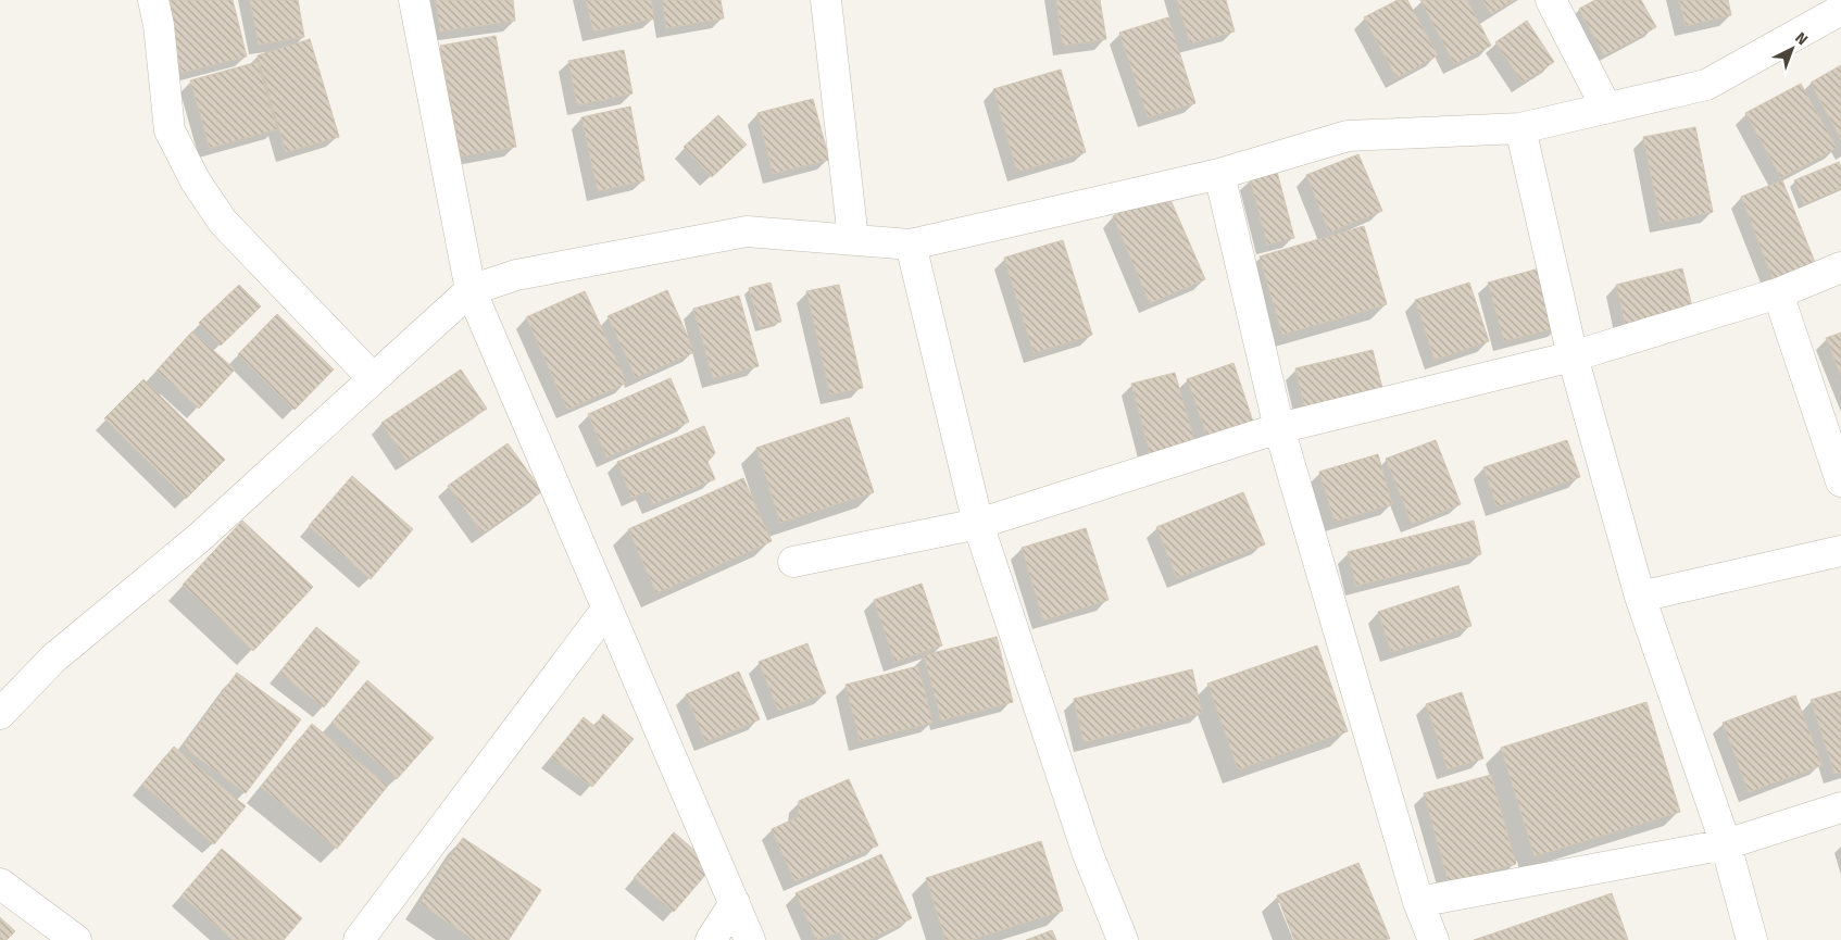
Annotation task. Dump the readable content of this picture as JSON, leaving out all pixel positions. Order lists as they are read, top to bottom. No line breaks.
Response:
{"north":"top right"}
